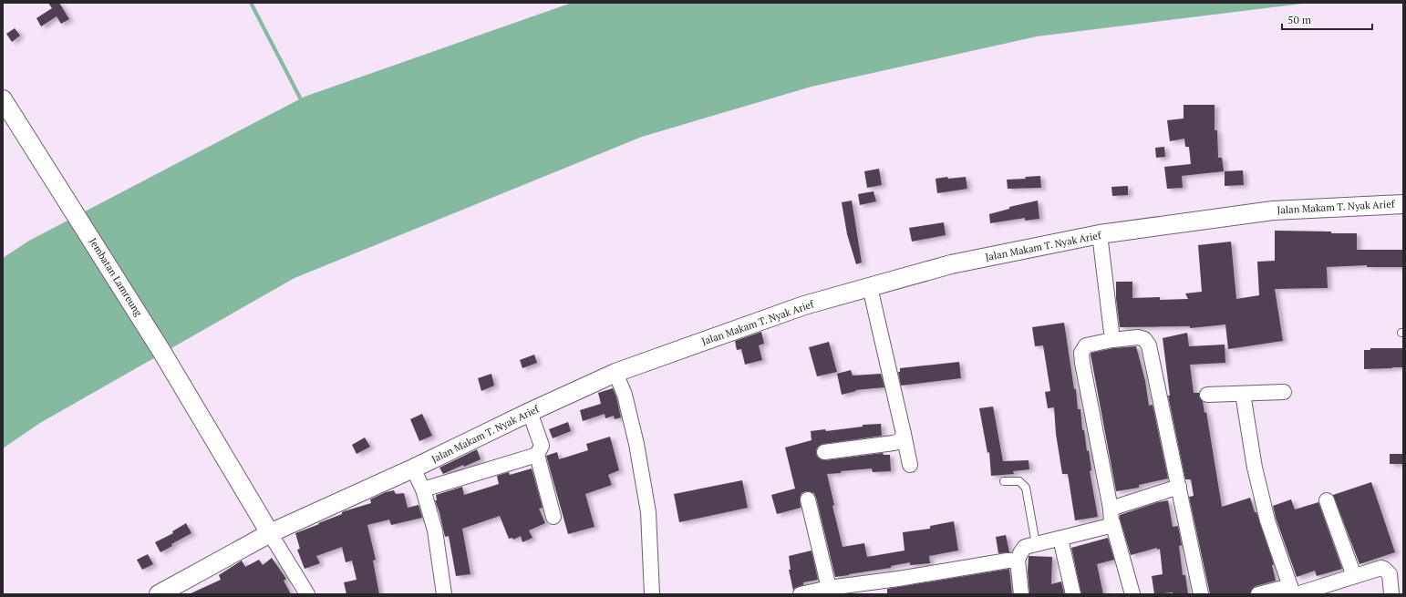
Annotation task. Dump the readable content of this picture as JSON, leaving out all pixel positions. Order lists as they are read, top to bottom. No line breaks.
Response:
{"streets":{"street":["Jalan Makam T. Nyak Arief","Jembatan Lamreung"]},"crossings":[["Jalan Makam T. Nyak Arief","Jembatan Lamreung"]],"scale_bar":"50 m"}
